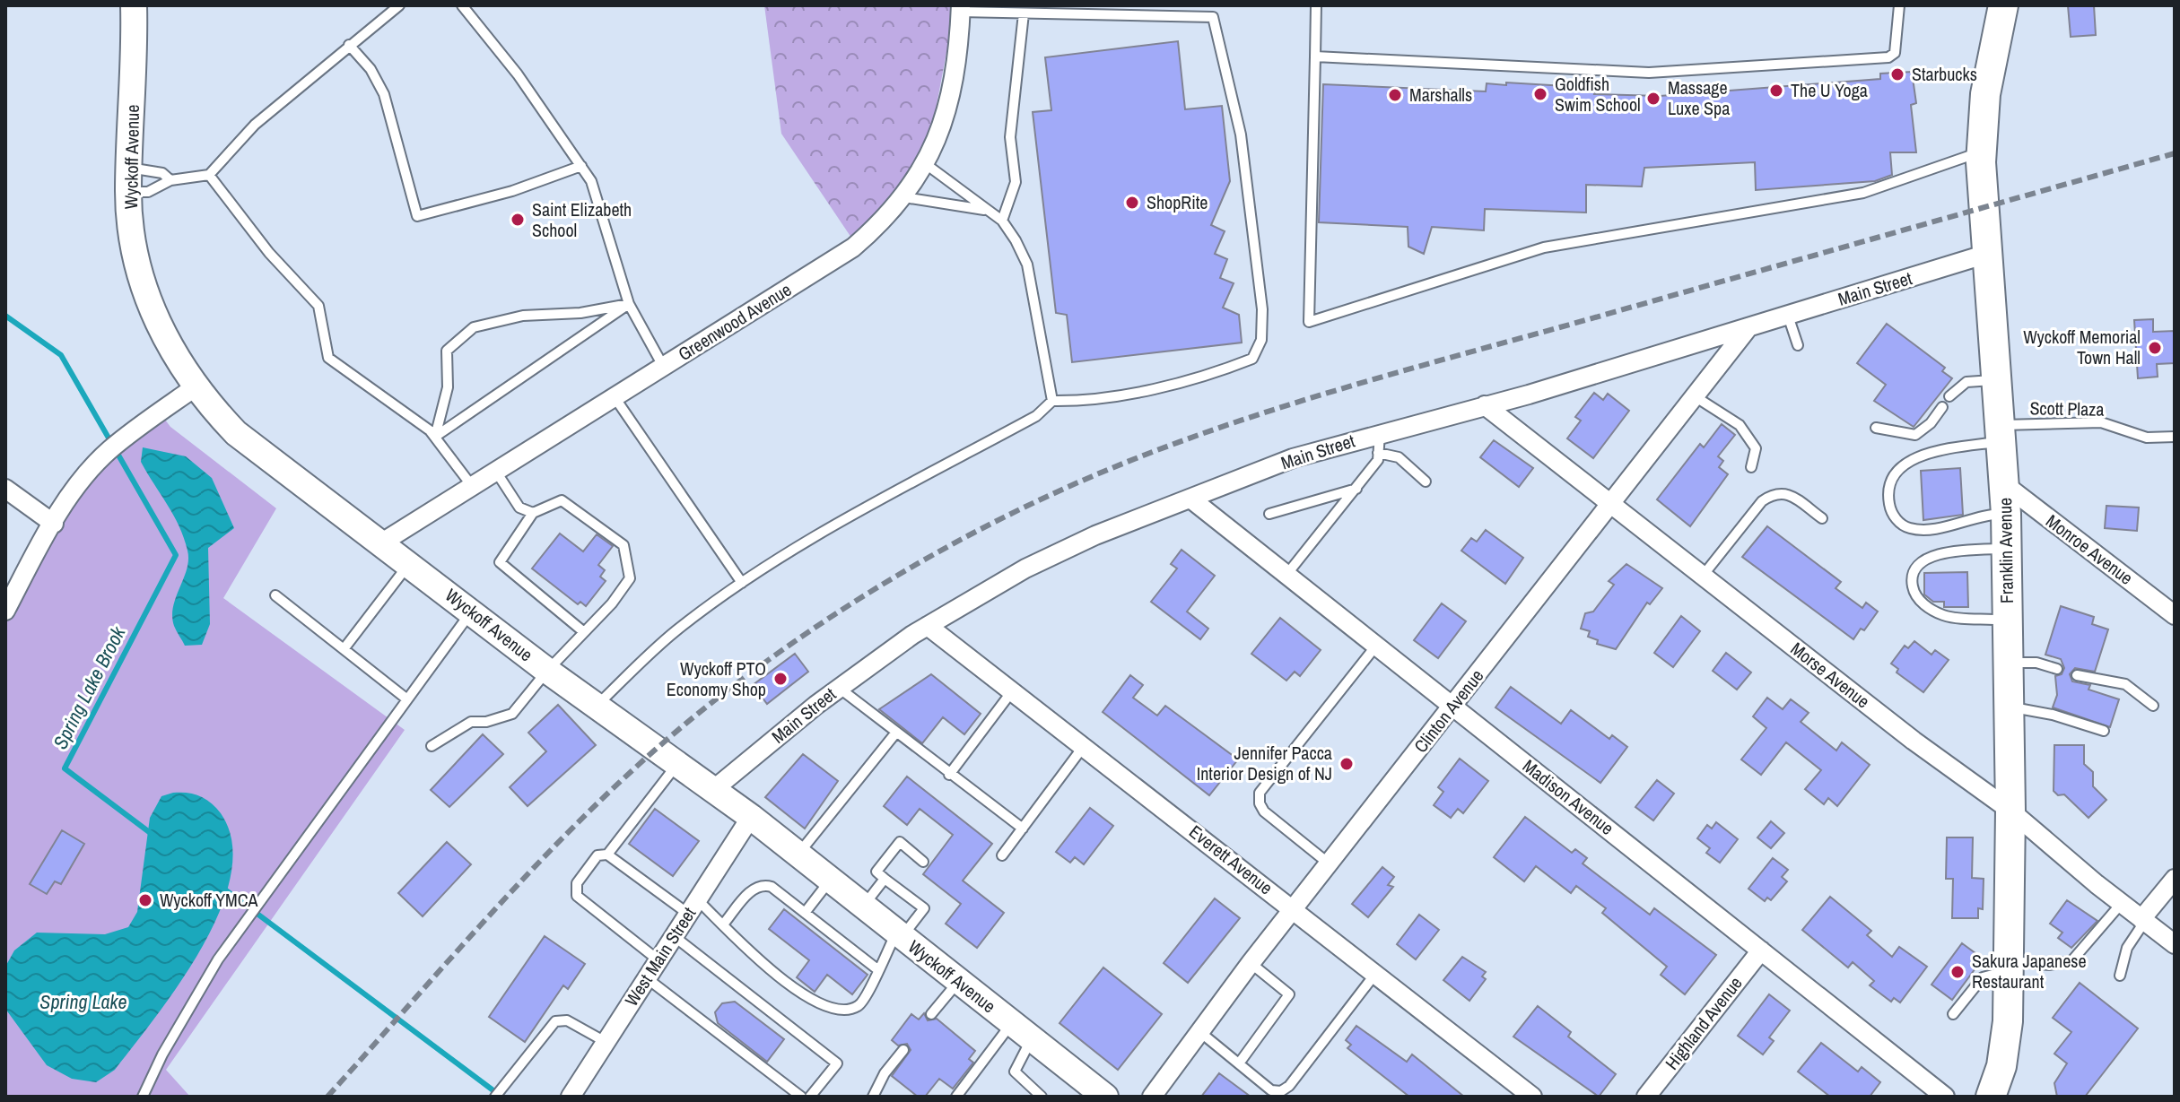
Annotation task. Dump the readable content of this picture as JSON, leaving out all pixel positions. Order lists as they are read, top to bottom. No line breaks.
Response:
{"streets":{"main road":["Wyckoff Avenue","Franklin Avenue"],"street":["Main Street","Greenwood Avenue","Monroe Avenue","Morse Avenue","Clinton Avenue","Madison Avenue","Everett Avenue","West Main Street","Highland Avenue"],"lane":["Scott Plaza"]},"crossings":[["Wyckoff Avenue","Main Street"],["Wyckoff Avenue","Greenwood Avenue"],["Wyckoff Avenue","West Main Street"],["Main Street","Franklin Avenue"],["Main Street","Morse Avenue"],["Main Street","Clinton Avenue"],["Main Street","Madison Avenue"],["Main Street","Everett Avenue"],["Scott Plaza","Franklin Avenue"],["Monroe Avenue","Franklin Avenue"],["Franklin Avenue","Morse Avenue"],["Morse Avenue","Clinton Avenue"],["Clinton Avenue","Madison Avenue"],["Clinton Avenue","Everett Avenue"],["Madison Avenue","Highland Avenue"]],"water":["Spring Lake Brook","Spring Lake"],"places":["Starbucks","The U Yoga","Goldfish Swim School","Marshalls","Massage Luxe Spa","ShopRite","Saint Elizabeth School","Wyckoff Memorial Town Hall","Wyckoff PTO Economy Shop","Jennifer Pacca Interior Design of NJ","Wyckoff YMCA","Sakura Japanese Restaurant"]}
